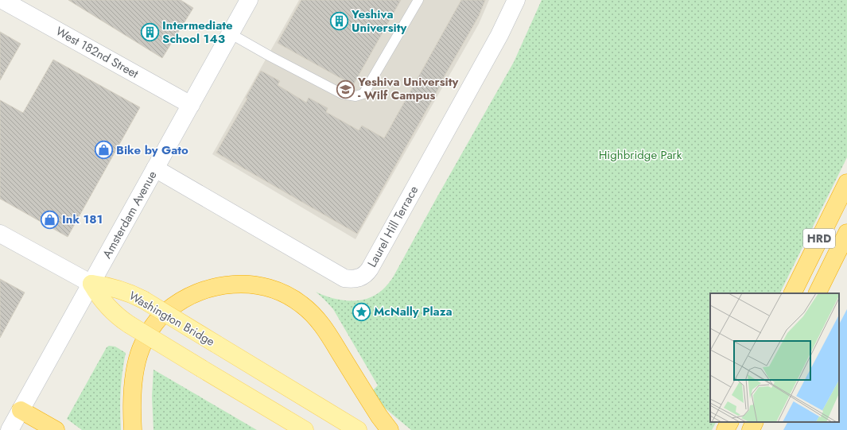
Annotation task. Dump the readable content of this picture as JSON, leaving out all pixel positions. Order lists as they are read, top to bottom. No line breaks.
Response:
{"streets":{"highway":["HRD"],"main road":["Washington Bridge"],"street":["West 182nd Street","Amsterdam Avenue","Laurel Hill Terrace"]},"crossings":[["West 182nd Street","Amsterdam Avenue"],["Amsterdam Avenue","Laurel Hill Terrace"],["Amsterdam Avenue","Washington Bridge"]],"parks":["Highbridge Park"],"places":{"building":["Yeshiva University","Intermediate School 143"],"school or university":["Yeshiva University - Wilf Campus"],"shop":["Bike by Gato","Ink 181"],"place":["McNally Plaza"]}}
